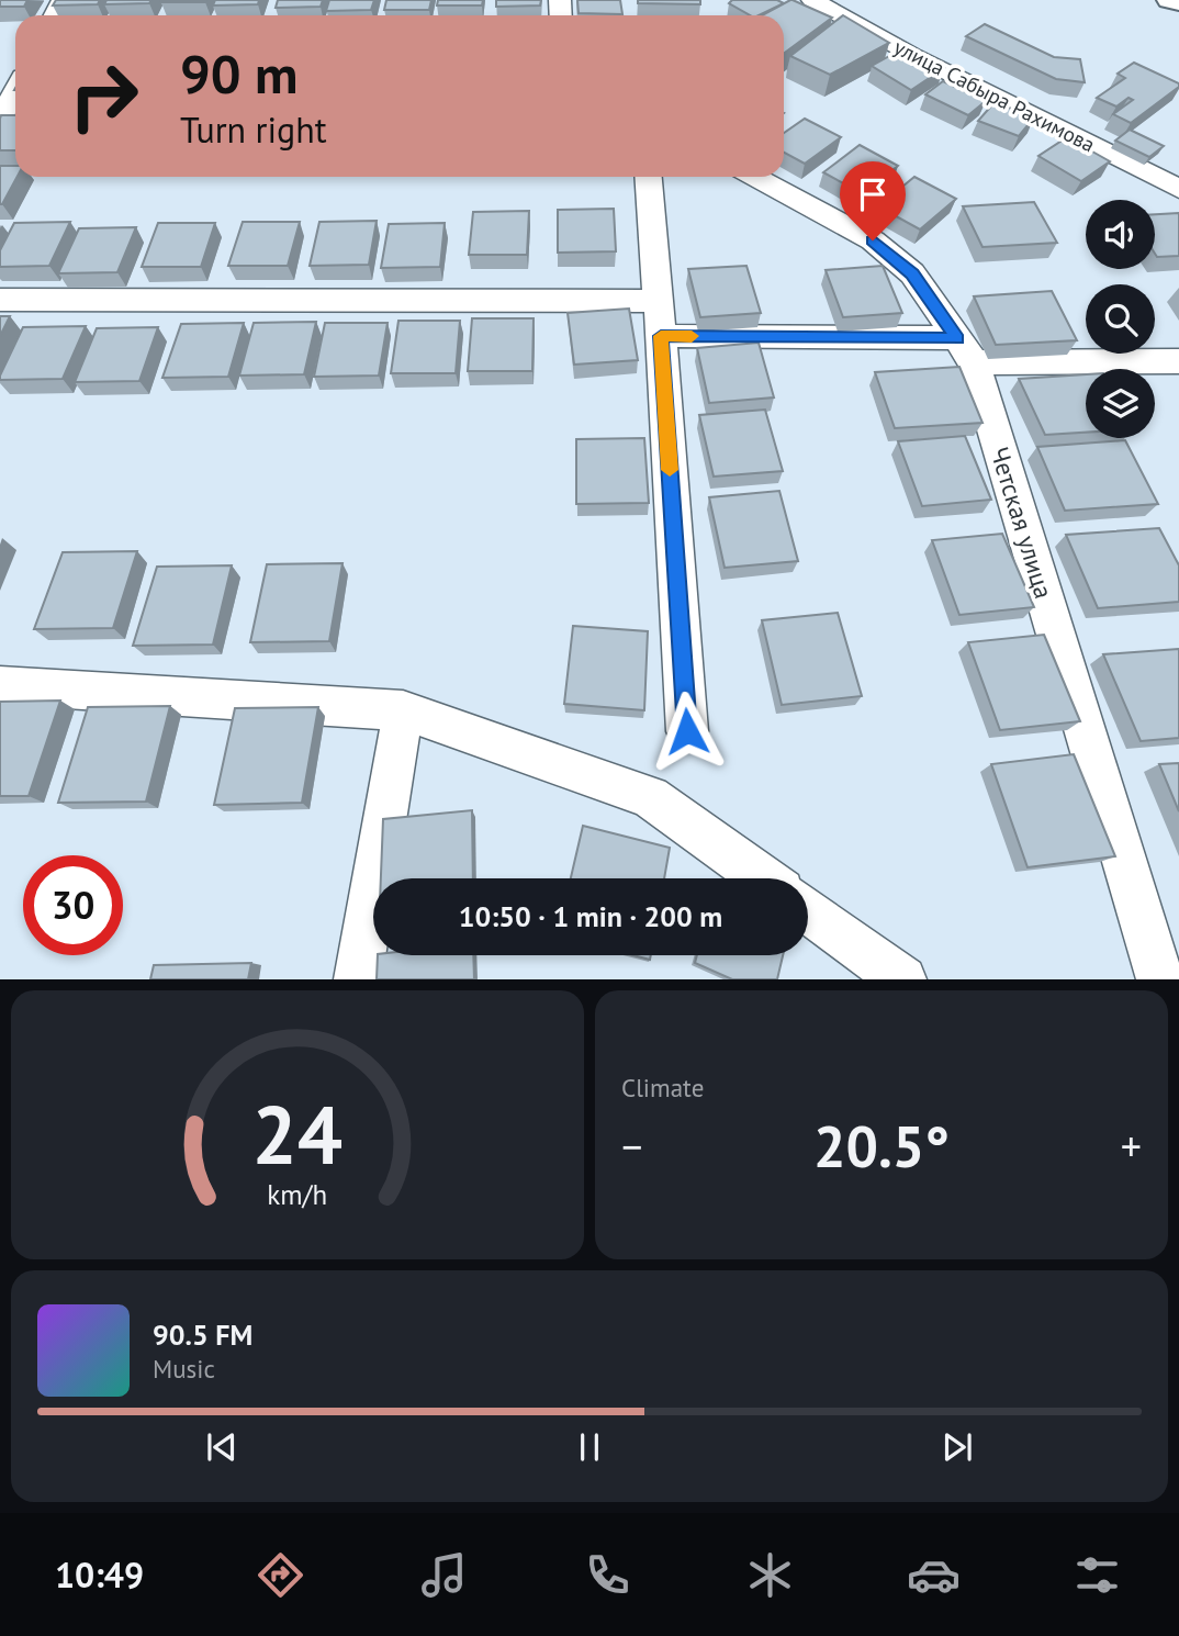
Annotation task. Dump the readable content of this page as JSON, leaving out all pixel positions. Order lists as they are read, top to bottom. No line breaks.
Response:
{"streets":{"street":["улица Сабыра Рахимова","Четская улица"]},"page":{"turn":["90 m","Turn right"],"limit":"30","trip":"10:50 · 1 min · 200 m","tile":"Climate","heat":["−","20.5°","+"],"song":["90.5 FM","Music"],"tabs":"10:49","gauge":["24","km/h"]}}
